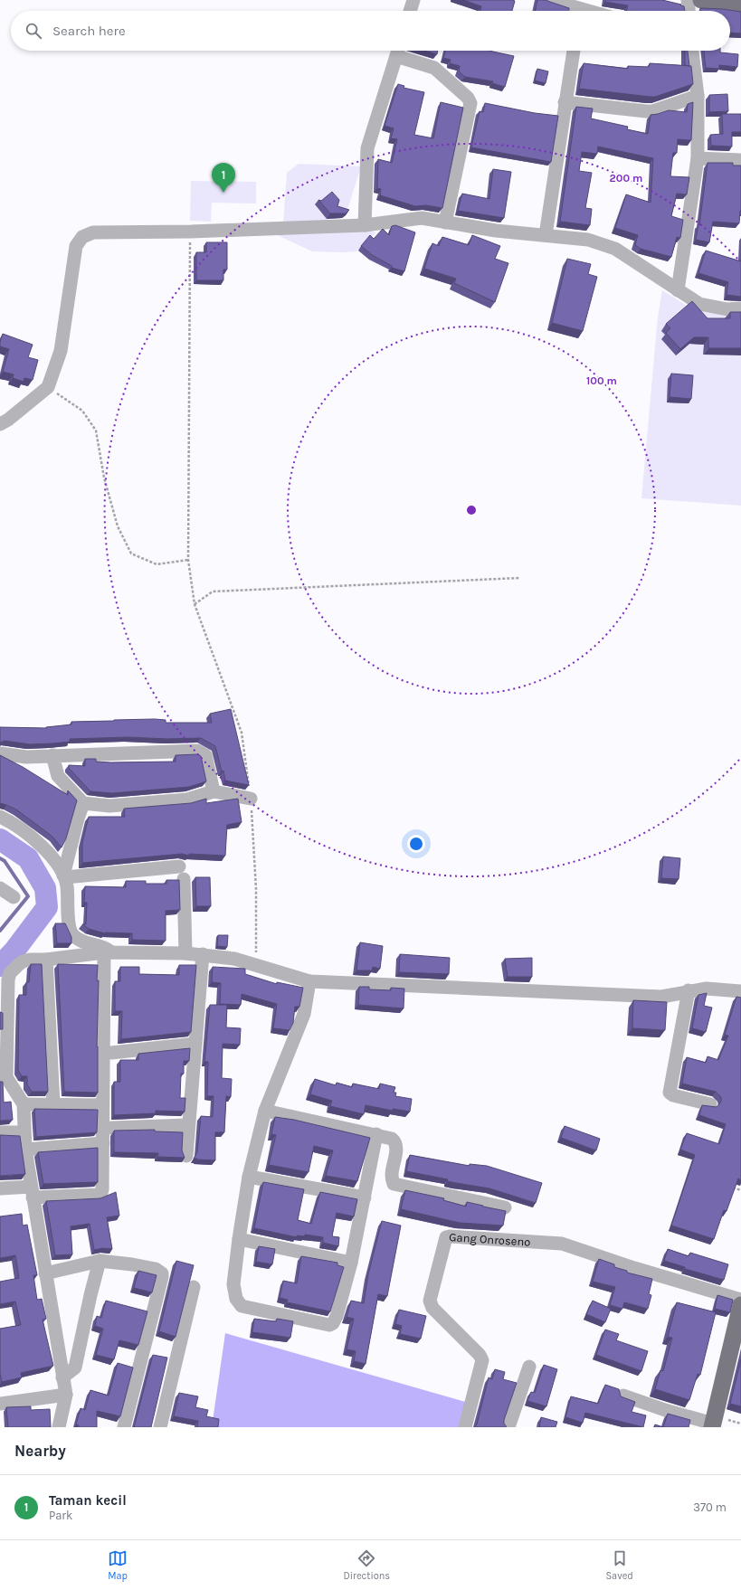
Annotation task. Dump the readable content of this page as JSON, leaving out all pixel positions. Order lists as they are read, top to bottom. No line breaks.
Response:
{"streets":{"street":["Gang Onroseno"]},"page":{"search":"Search here","pins":"1","heading":"Nearby","list":[{"mark":"1","name":"Taman kecil","note":"Park","value":"370 m"}],"nav":["Map","Directions","Saved"]},"rings":["200 m","100 m"]}
